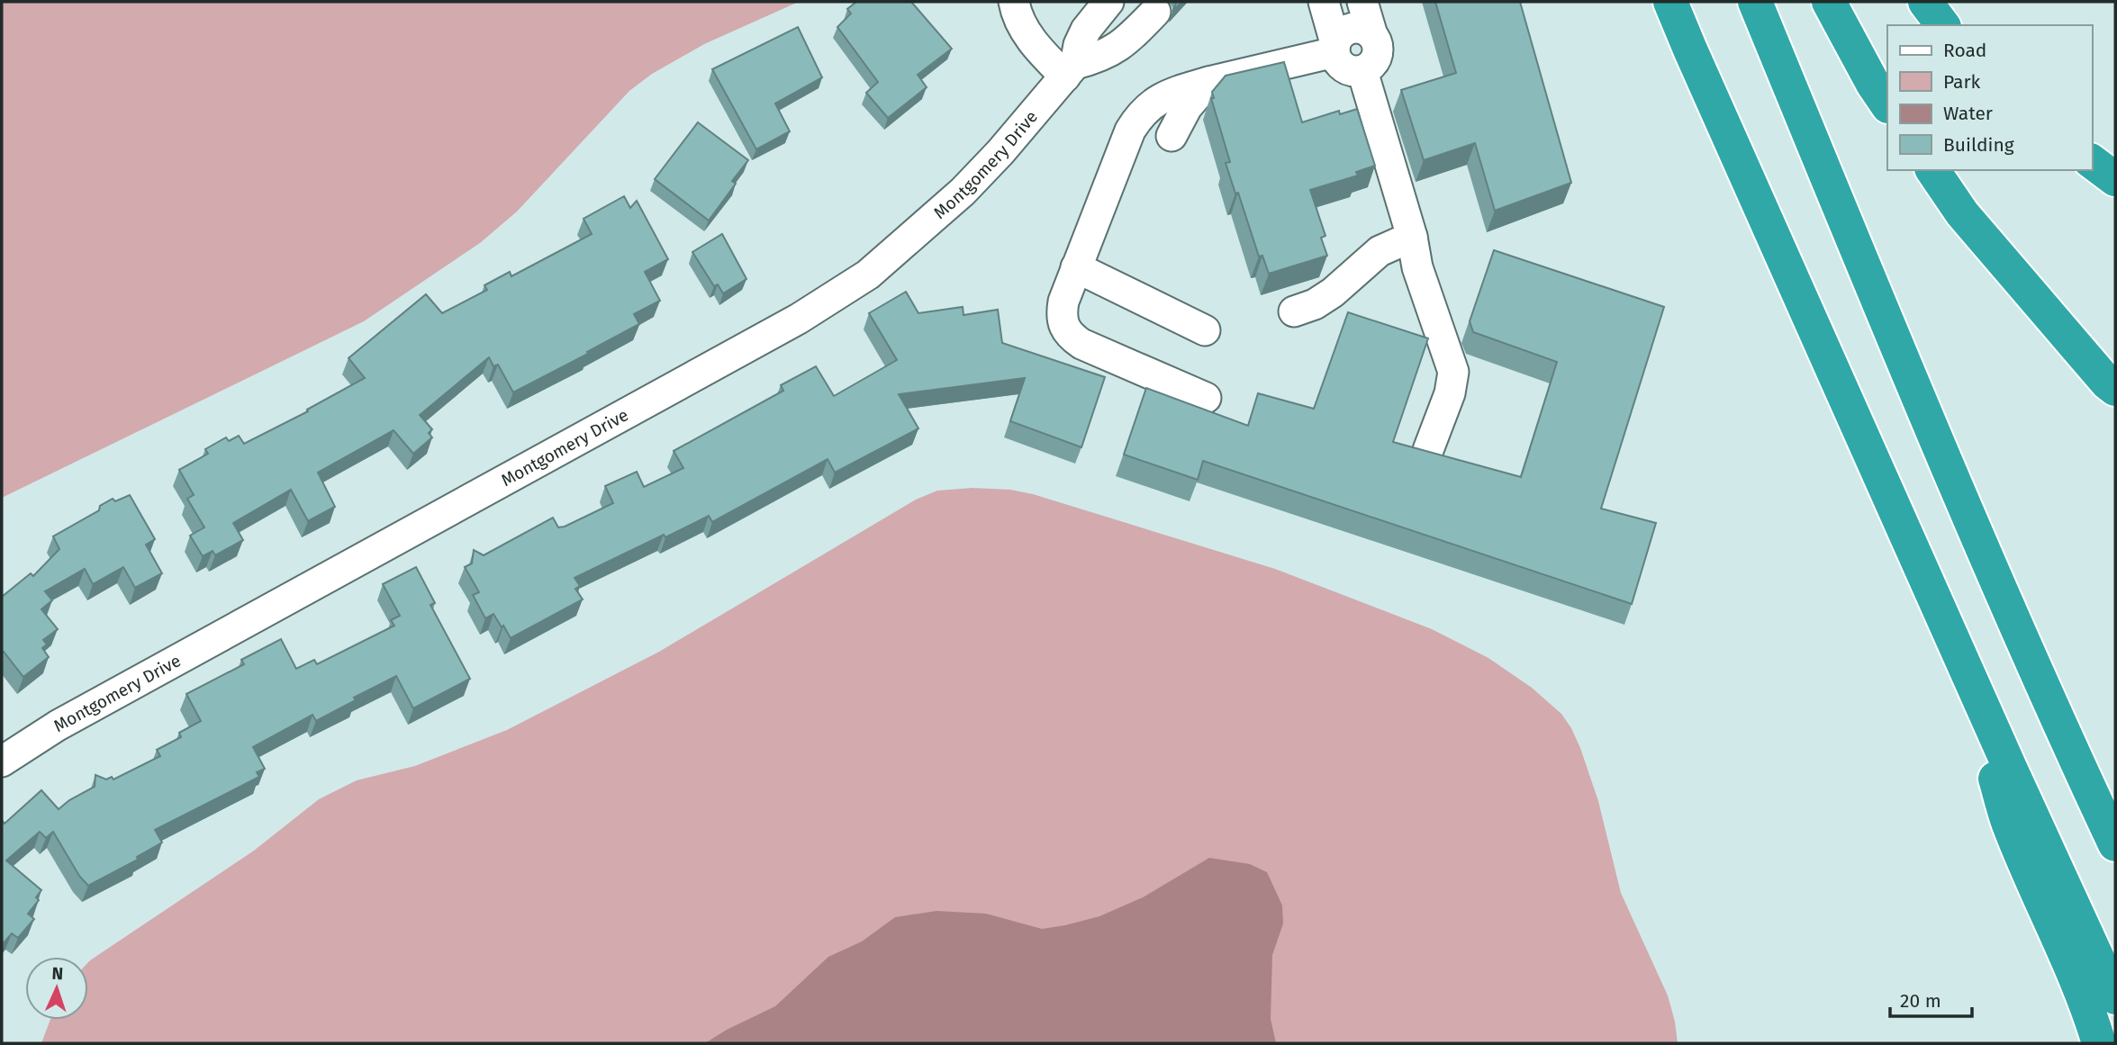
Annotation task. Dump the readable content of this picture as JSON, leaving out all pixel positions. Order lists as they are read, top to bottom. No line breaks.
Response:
{"streets":{"street":["Montgomery Drive"]},"legend":["Road","Park","Water","Building"],"scale_bar":"20 m","north":"top"}
